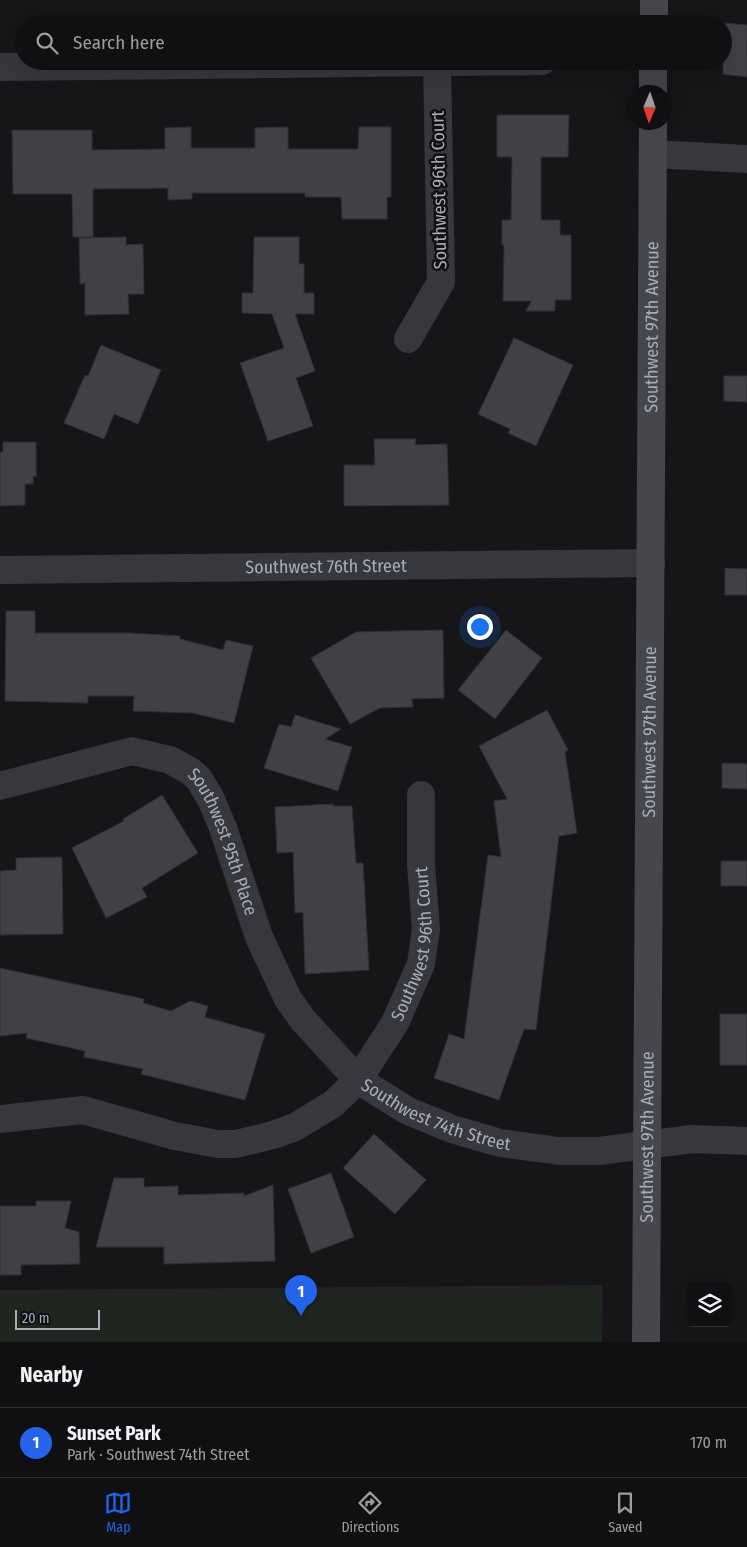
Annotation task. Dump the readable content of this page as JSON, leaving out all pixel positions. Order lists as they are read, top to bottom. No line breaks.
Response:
{"streets":{"street":["Southwest 96th Court","Southwest 97th Avenue","Southwest 76th Street","Southwest 95th Place","Southwest 74th Street"]},"crossings":[["Southwest 96th Court","Southwest 95th Place"],["Southwest 96th Court","Southwest 74th Street"],["Southwest 97th Avenue","Southwest 76th Street"],["Southwest 97th Avenue","Southwest 74th Street"],["Southwest 95th Place","Southwest 74th Street"]],"scale_bar":"20 m","north":"bottom","page":{"search":"Search here","pins":"1","scale":"20 m","heading":"Nearby","list":[{"mark":"1","name":"Sunset Park","note":"Park · Southwest 74th Street","value":"170 m"}],"nav":["Map","Directions","Saved"]}}
